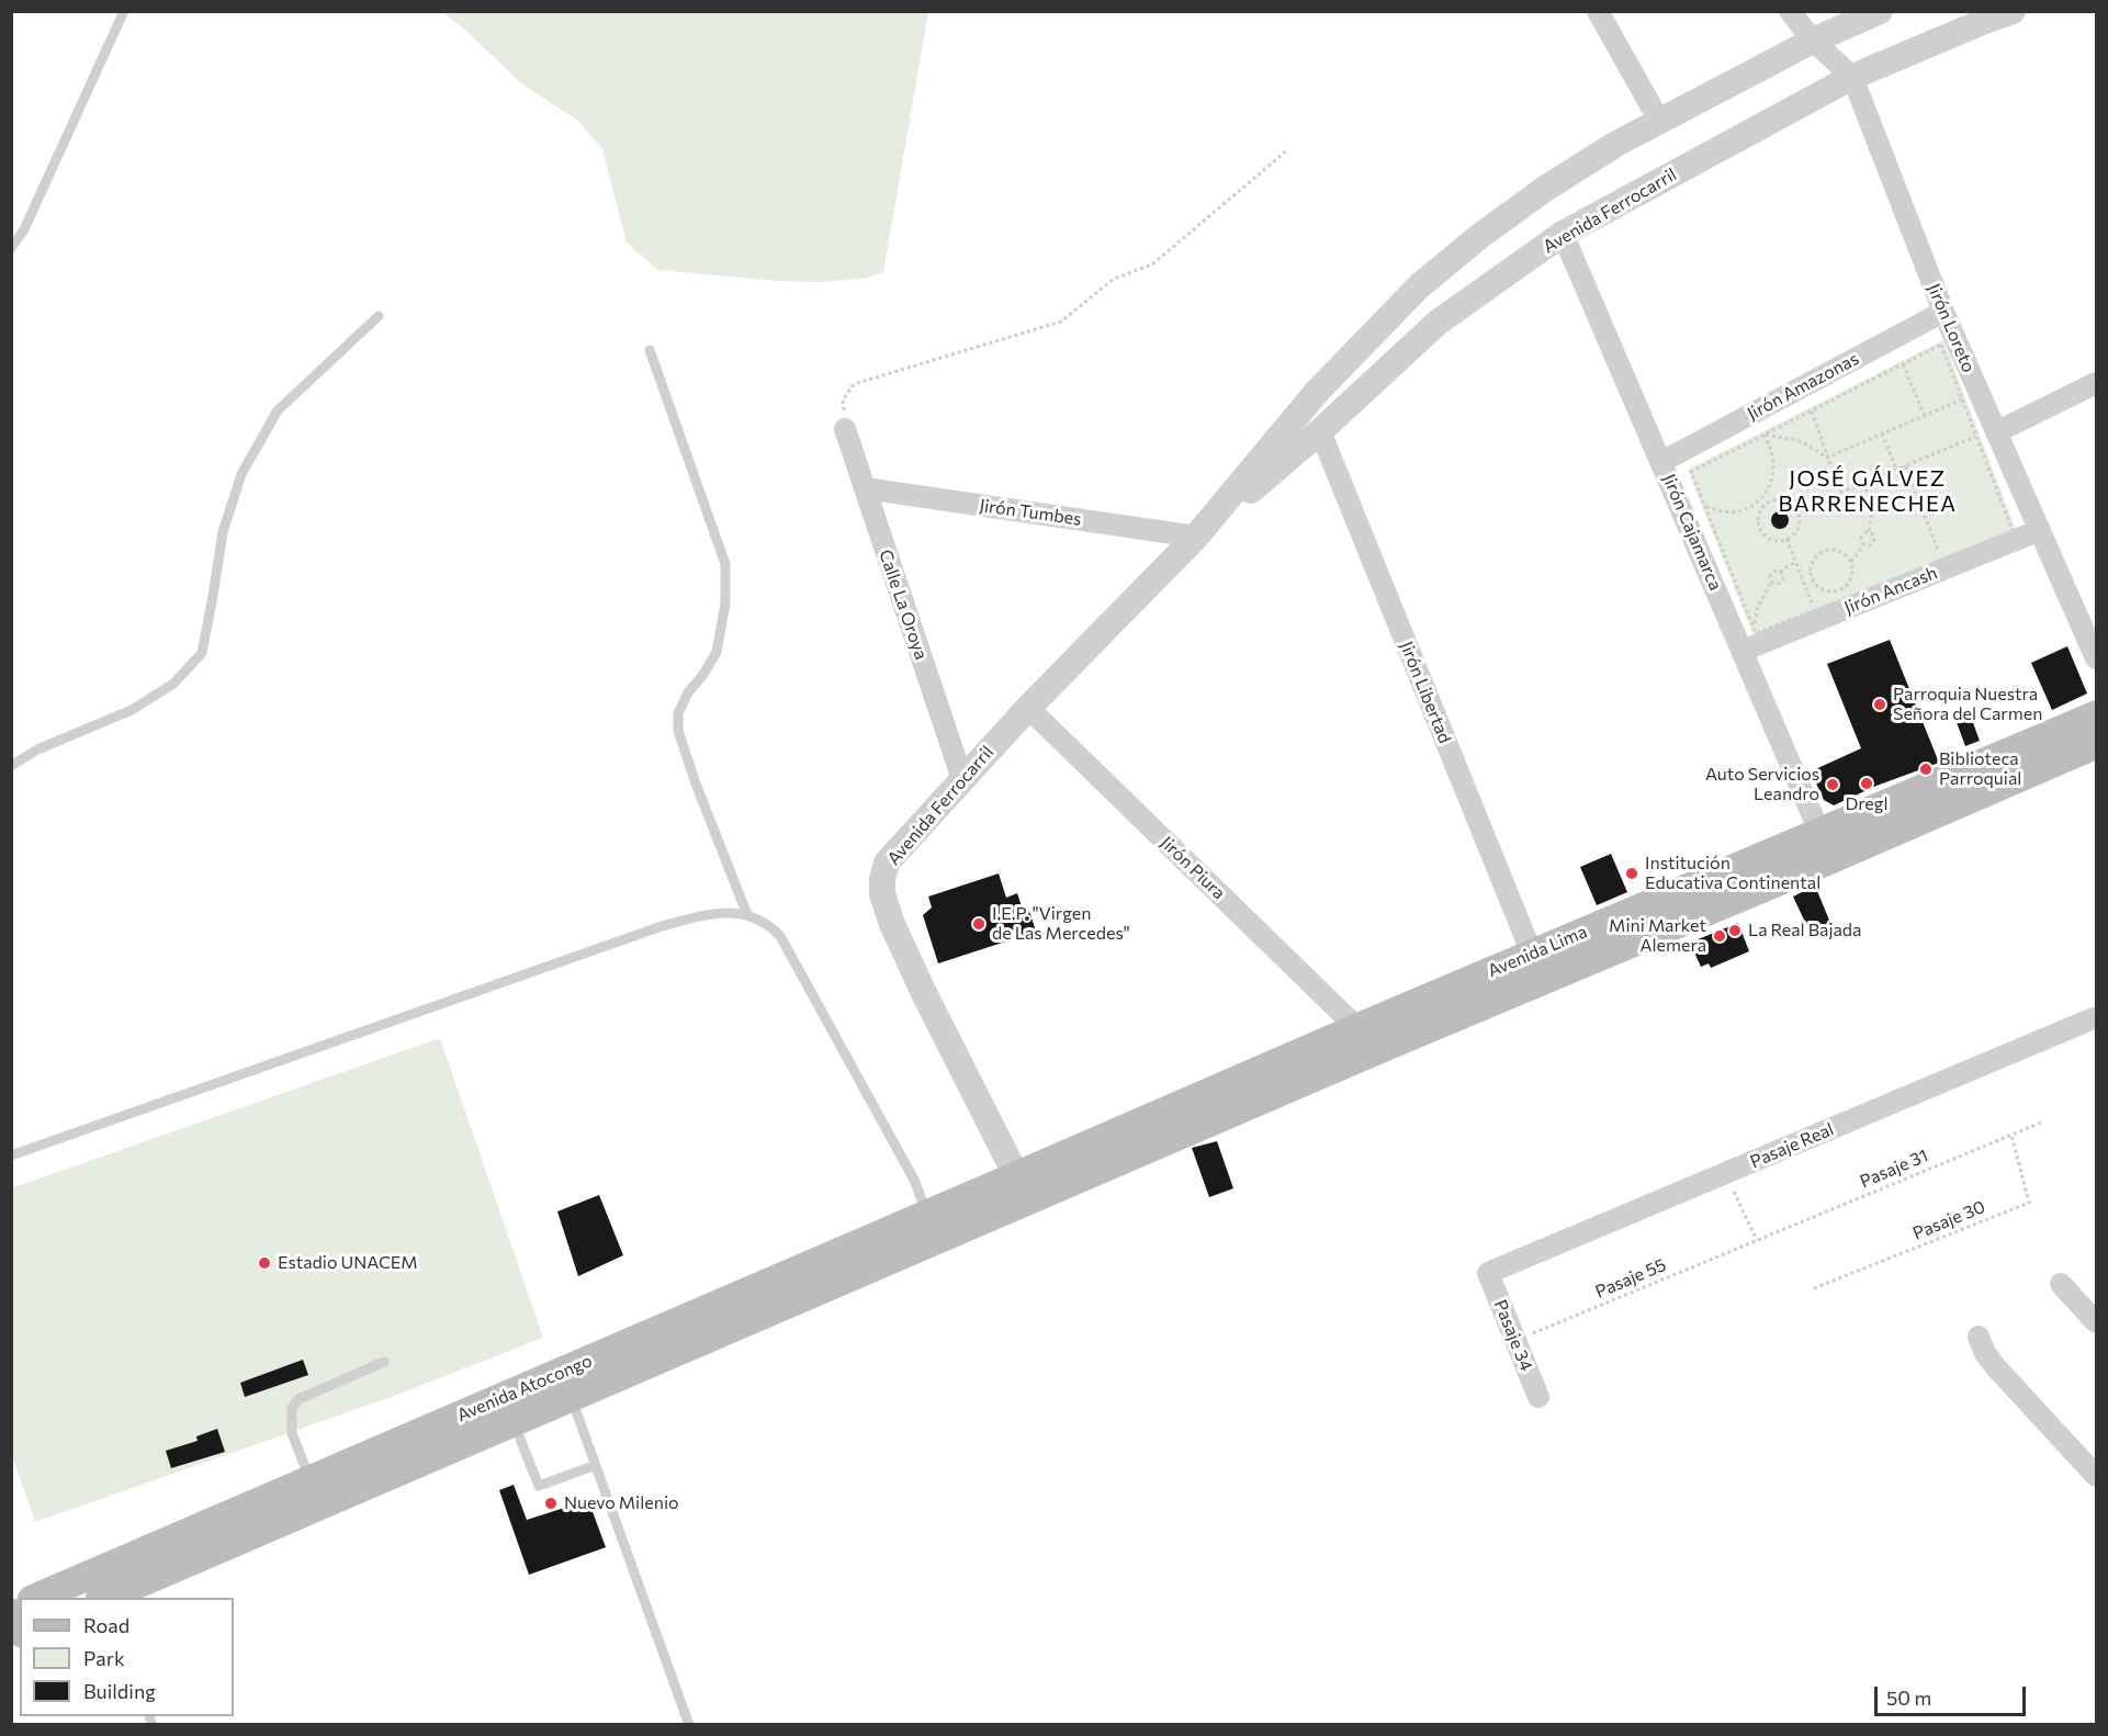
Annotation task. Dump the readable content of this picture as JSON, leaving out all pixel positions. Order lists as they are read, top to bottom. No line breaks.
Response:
{"streets":{"main road":["Avenida Lima","Avenida Atocongo"],"street":["Avenida Ferrocarril","Jirón Loreto","Jirón Amazonas","Jirón Tumbes","Jirón Cajamarca","Jirón Ancash","Calle La Oroya","Jirón Libertad","Jirón Piura","Pasaje Real","Pasaje 34"],"path":["Pasaje 31","Pasaje 30","Pasaje 55"]},"crossings":[["Avenida Ferrocarril","Jirón Loreto"],["Avenida Ferrocarril","Jirón Tumbes"],["Avenida Ferrocarril","Jirón Cajamarca"],["Avenida Ferrocarril","Calle La Oroya"],["Avenida Ferrocarril","Jirón Libertad"],["Avenida Ferrocarril","Jirón Piura"],["Avenida Ferrocarril","Avenida Lima"],["Avenida Ferrocarril","Avenida Atocongo"],["Jirón Loreto","Jirón Amazonas"],["Jirón Loreto","Jirón Ancash"],["Jirón Amazonas","Jirón Cajamarca"],["Jirón Tumbes","Calle La Oroya"],["Jirón Cajamarca","Jirón Ancash"],["Jirón Cajamarca","Avenida Lima"],["Jirón Libertad","Avenida Lima"],["Jirón Piura","Avenida Lima"],["Avenida Lima","Avenida Atocongo"],["Pasaje Real","Pasaje 34"],["Pasaje 31","Pasaje 30"],["Pasaje 31","Pasaje 55"],["Pasaje 55","Pasaje 34"]],"districts":["JOSÉ GÁLVEZ BARRENECHEA"],"places":["Parroquia Nuestra Señora del Carmen","Biblioteca Parroquial","Dregl","Auto Servicios Leandro","Institución Educativa Continental","I.E.P. \"Virgen de Las Mercedes\"","La Real Bajada","Mini Market Alemera","Estadio UNACEM","Nuevo Milenio"],"legend":["Road","Park","Building"],"scale_bar":"50 m"}
